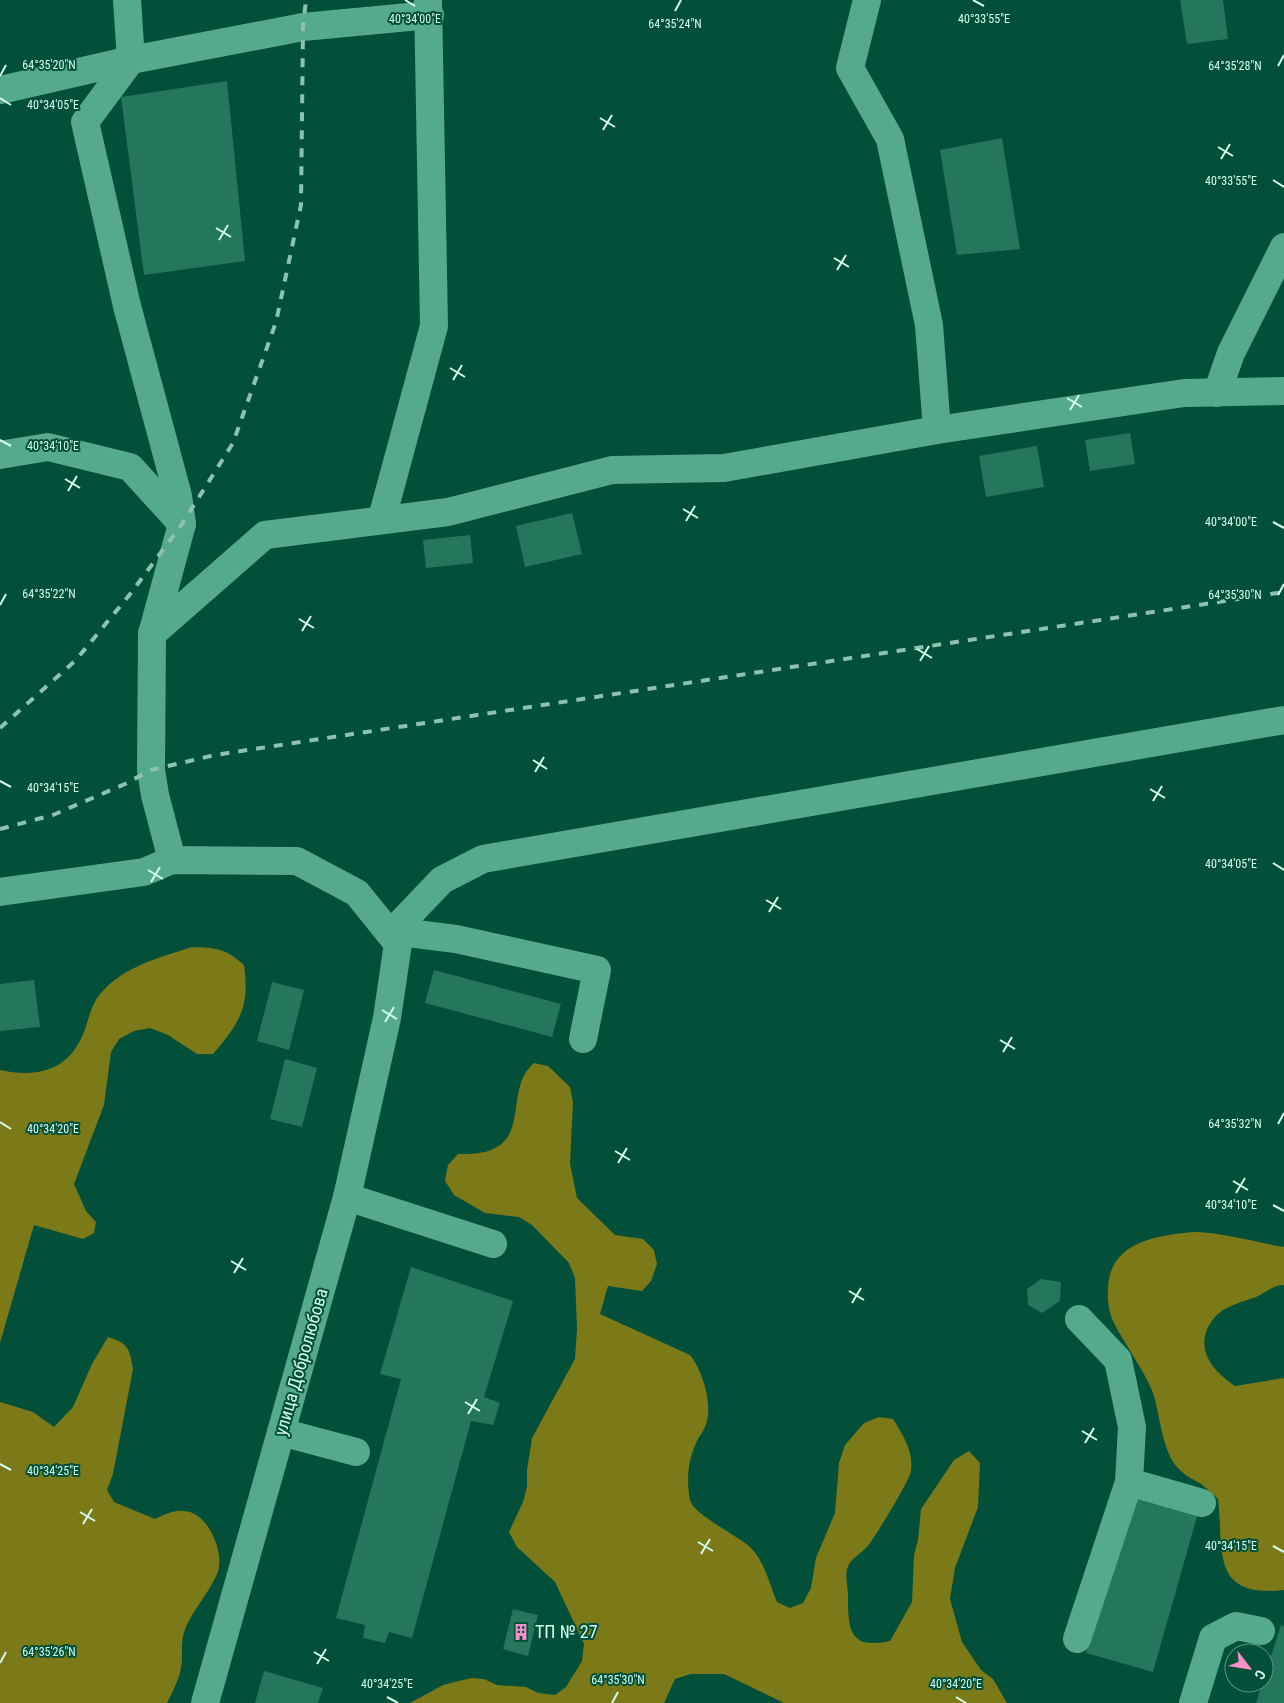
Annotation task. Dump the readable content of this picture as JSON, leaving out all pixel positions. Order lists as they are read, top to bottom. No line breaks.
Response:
{"streets":{"street":["улица Добролюбова"]},"places":{"building":["ТП № 27"]},"north":"bottom right","coordinates":["40°34'00\"E","40°33'55\"E","64°35'24\"N","64°35'20\"N","64°35'28\"N","40°34'05\"E","40°34'10\"E","64°35'22\"N","64°35'30\"N","40°34'15\"E","64°35'32\"N","40°34'20\"E","40°34'25\"E","64°35'26\"N"]}
